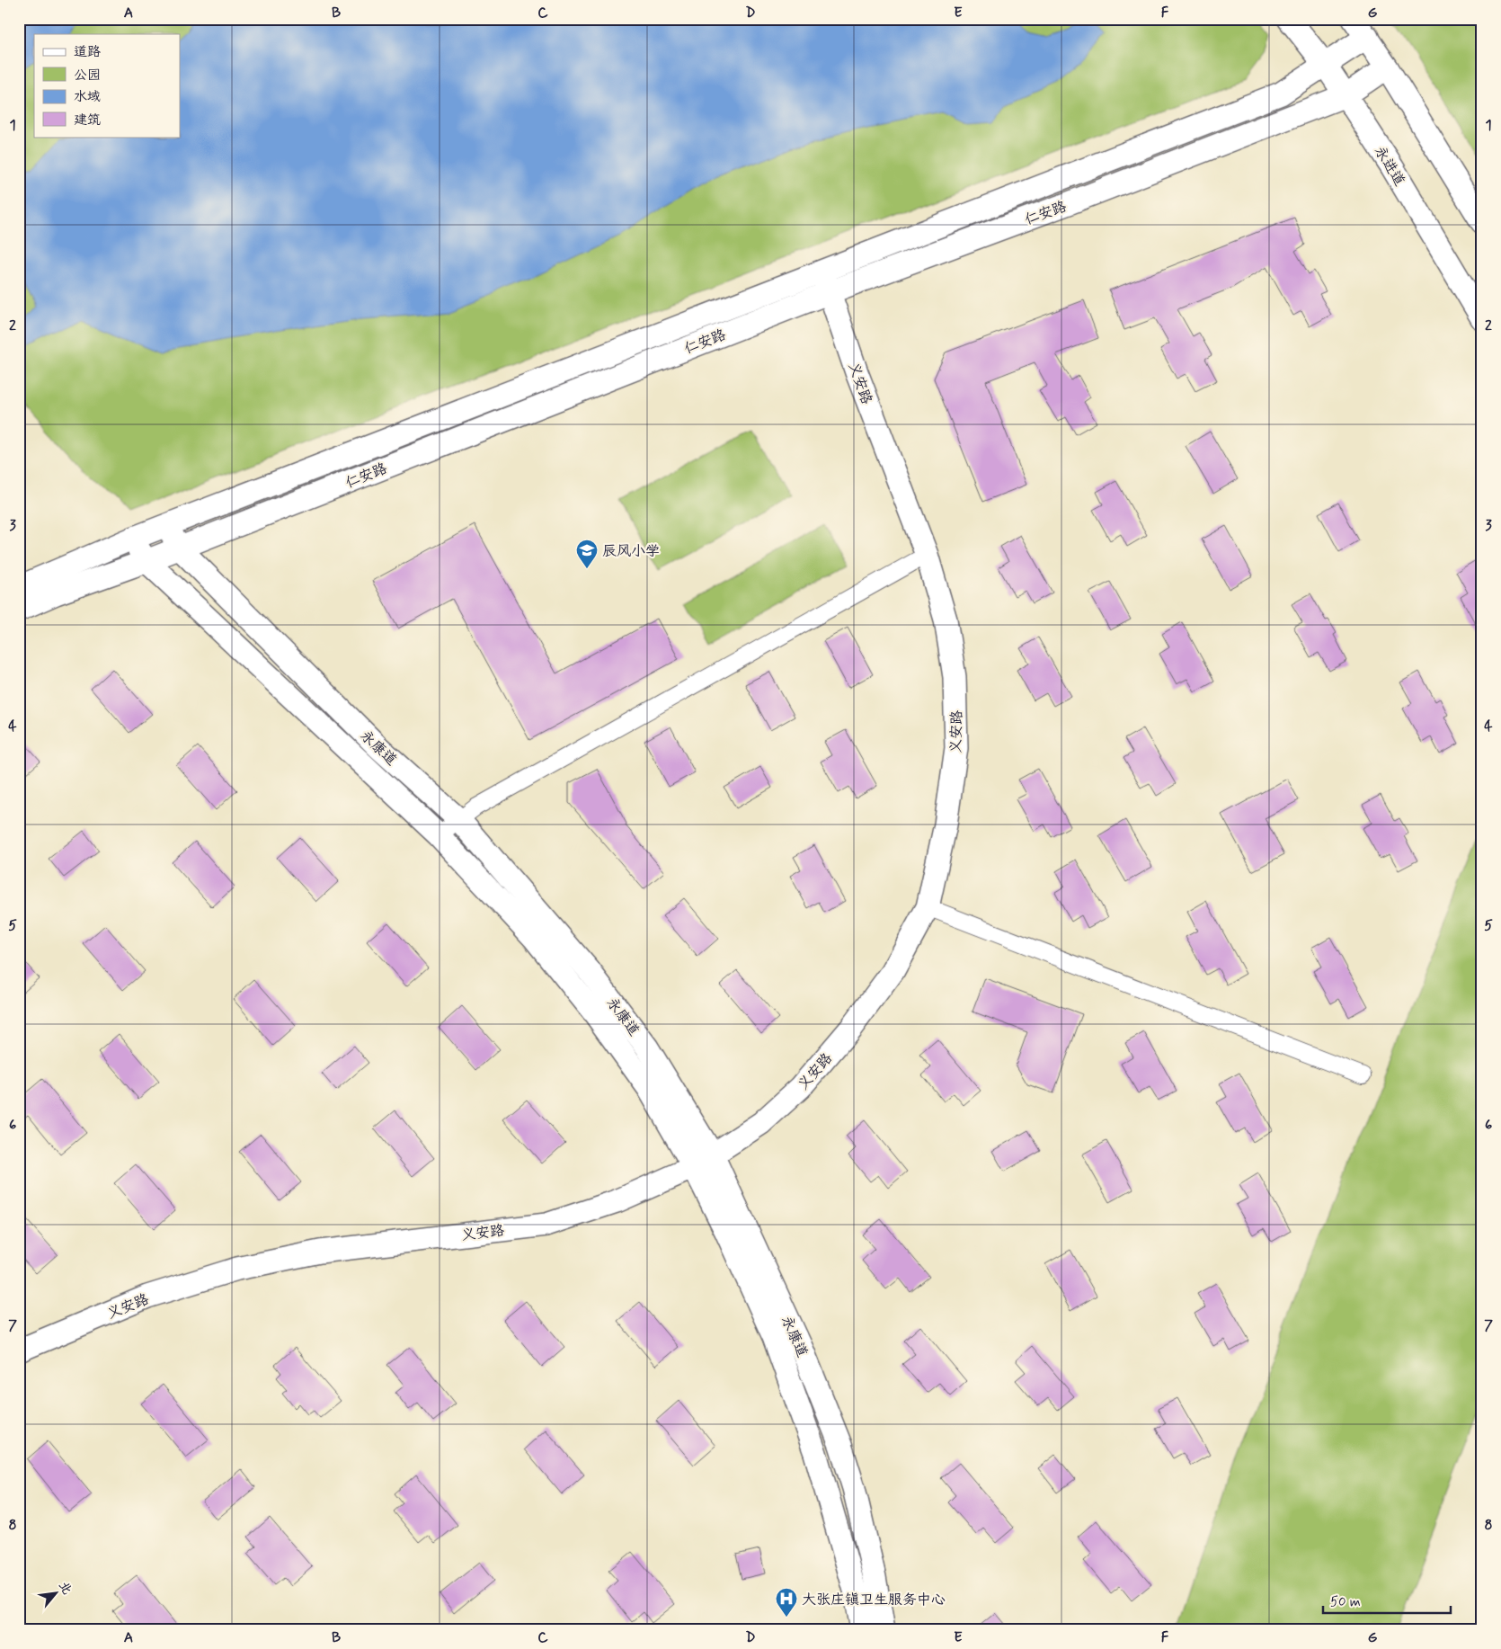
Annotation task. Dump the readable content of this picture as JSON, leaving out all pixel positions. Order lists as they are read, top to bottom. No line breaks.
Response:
{"streets":{"street":["永进道","仁安路","义安路","永康道"]},"crossings":[["永进道","仁安路"],["仁安路","义安路"],["仁安路","永康道"],["义安路","永康道"]],"places":{"school or university":["辰风小学"],"hospital":["大张庄镇卫生服务中心"]},"legend":["道路","公园","水域","建筑"],"scale_bar":"50 m","north":"top right","grid":{"columns":["A","B","C","D","E","F","G"],"rows":["1","2","3","4","5","6","7","8"]}}
